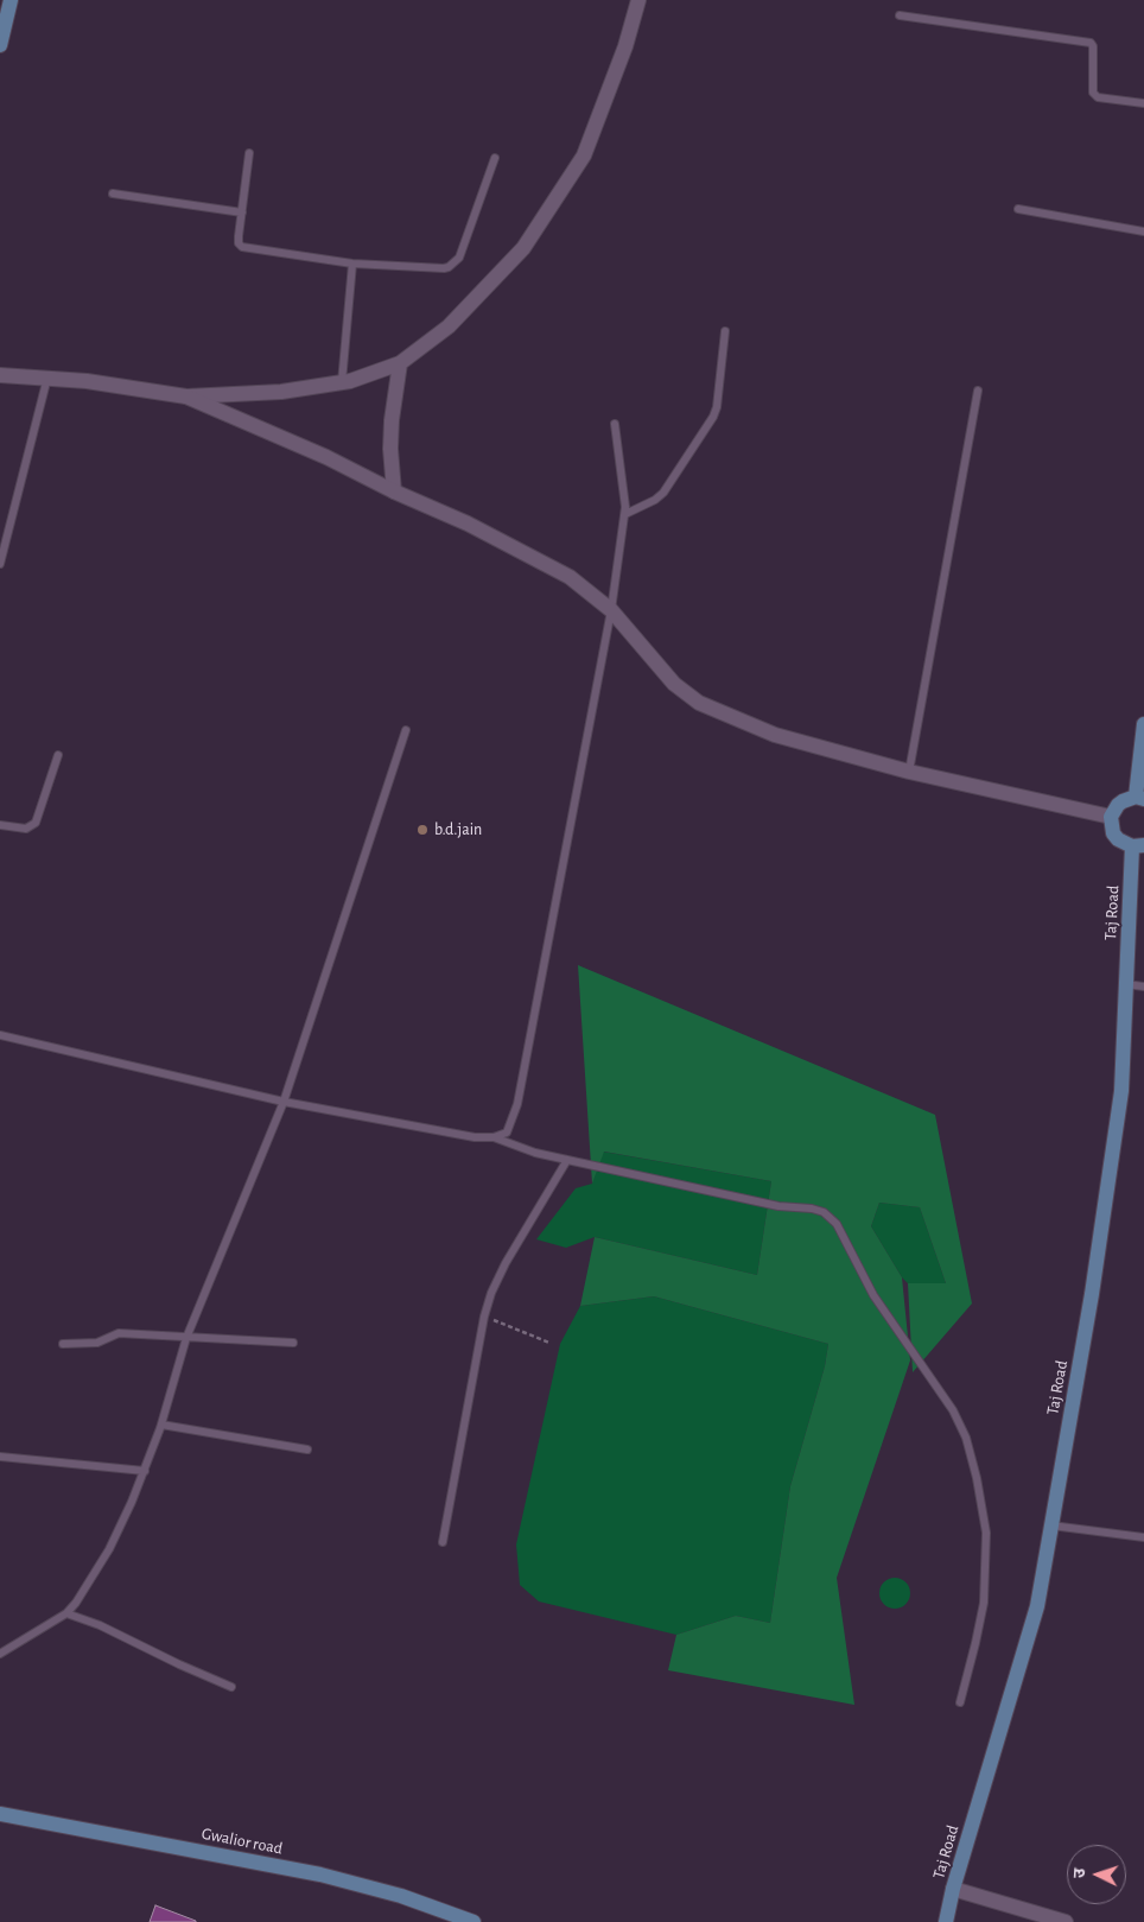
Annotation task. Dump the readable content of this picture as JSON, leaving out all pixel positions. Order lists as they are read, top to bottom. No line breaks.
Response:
{"streets":{"main road":["Taj Road","Gwalior road"]},"places":["b.d.jain"],"north":"left"}
